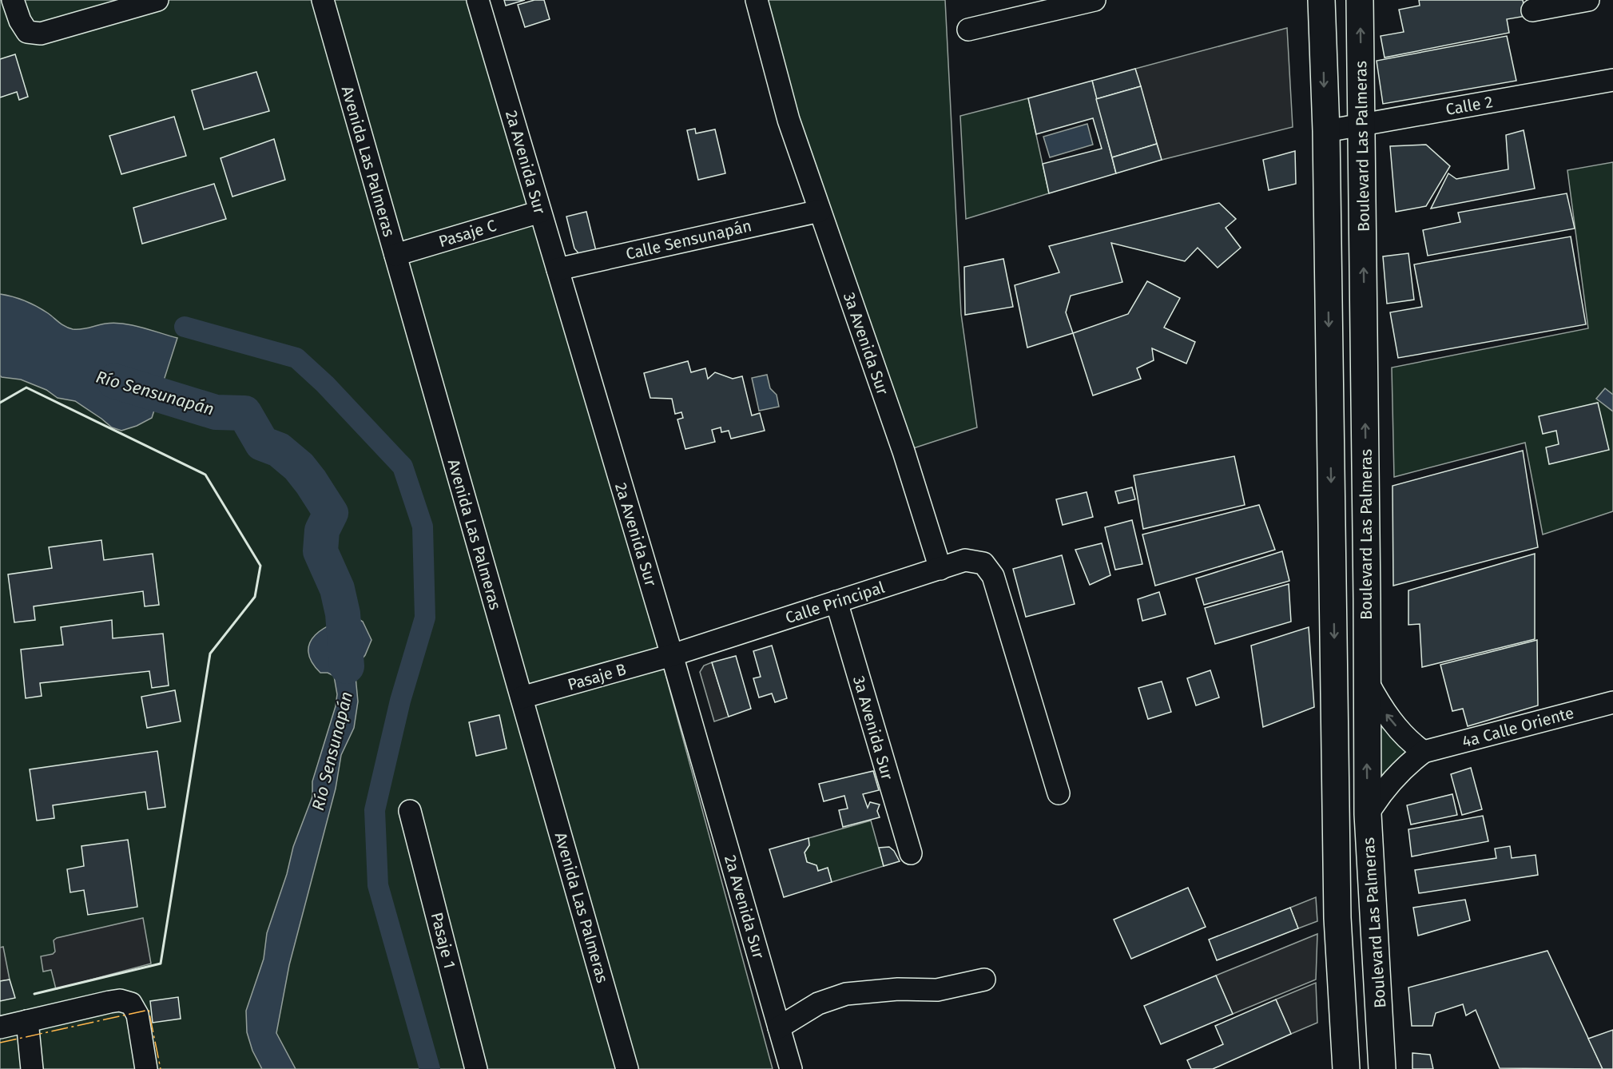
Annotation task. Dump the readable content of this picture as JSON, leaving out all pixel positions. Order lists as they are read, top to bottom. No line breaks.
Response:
{"streets":{"main road":["Boulevard Las Palmeras"],"street":["Calle 2","Avenida Las Palmeras","2a Avenida Sur","Pasaje C","Calle Sensunapán","3a Avenida Sur","Calle Principal","Pasaje B","4a Calle Oriente","Pasaje 1"]},"crossings":[["Calle 2","Boulevard Las Palmeras"],["Avenida Las Palmeras","Pasaje C"],["Avenida Las Palmeras","Pasaje B"],["2a Avenida Sur","Pasaje C"],["2a Avenida Sur","Calle Sensunapán"],["2a Avenida Sur","Calle Principal"],["2a Avenida Sur","Pasaje B"],["Calle Sensunapán","3a Avenida Sur"],["3a Avenida Sur","Calle Principal"],["Calle Principal","Pasaje B"]],"water":["Río Sensunapán"]}
